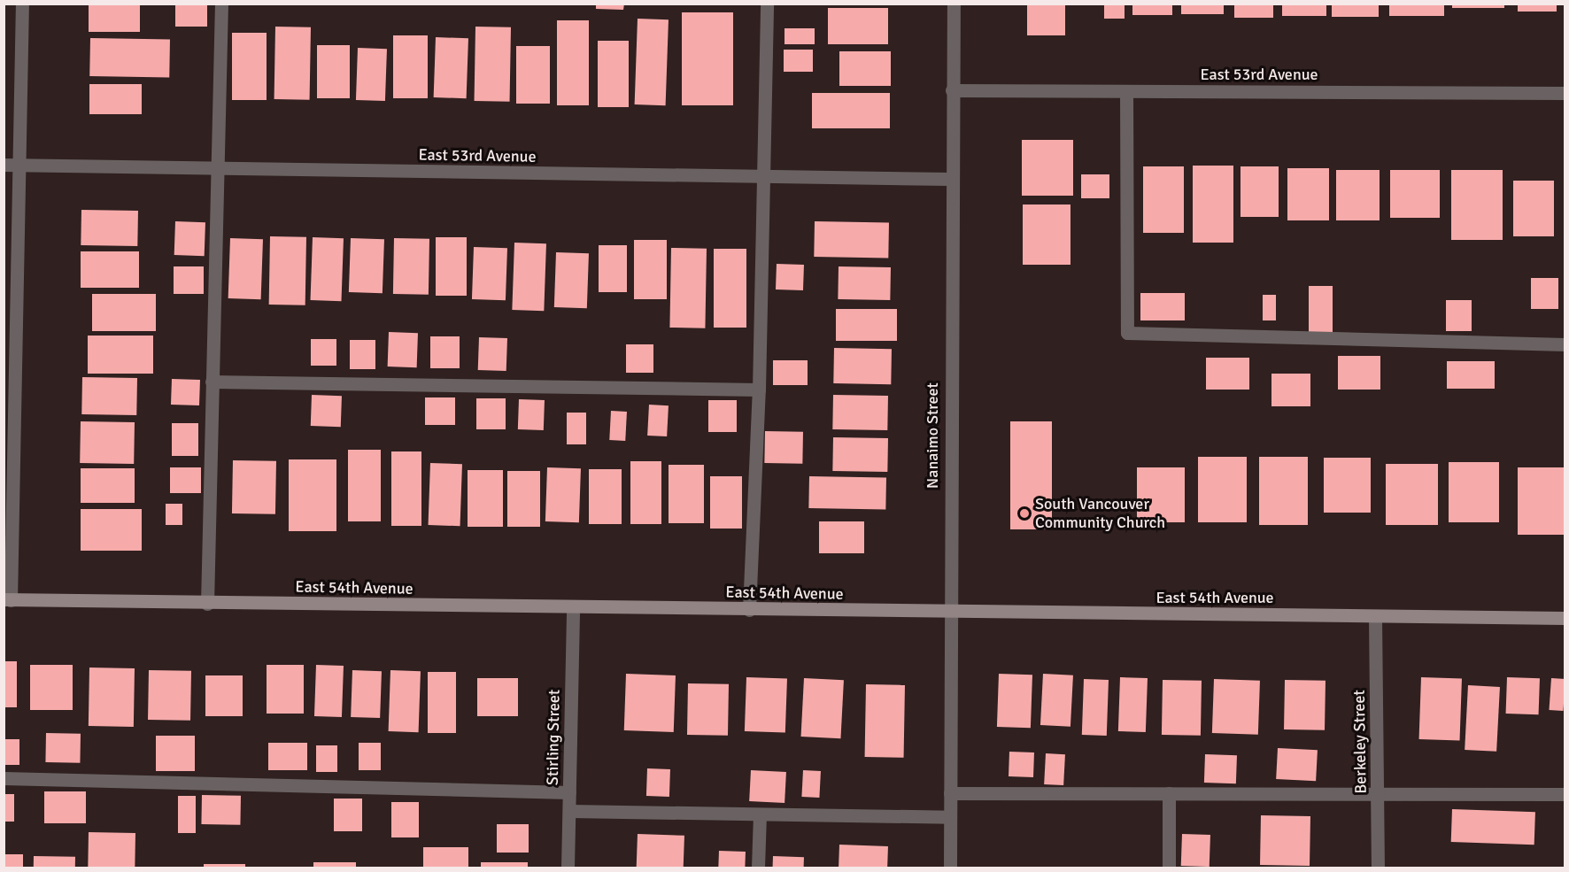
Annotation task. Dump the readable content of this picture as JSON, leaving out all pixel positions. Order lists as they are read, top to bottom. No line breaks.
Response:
{"streets":{"street":["East 53rd Avenue","Nanaimo Street","East 54th Avenue","Stirling Street","Berkeley Street"]},"crossings":[["East 53rd Avenue","Nanaimo Street"],["Nanaimo Street","East 54th Avenue"],["East 54th Avenue","Stirling Street"],["East 54th Avenue","Berkeley Street"]],"places":["South Vancouver Community Church"]}
